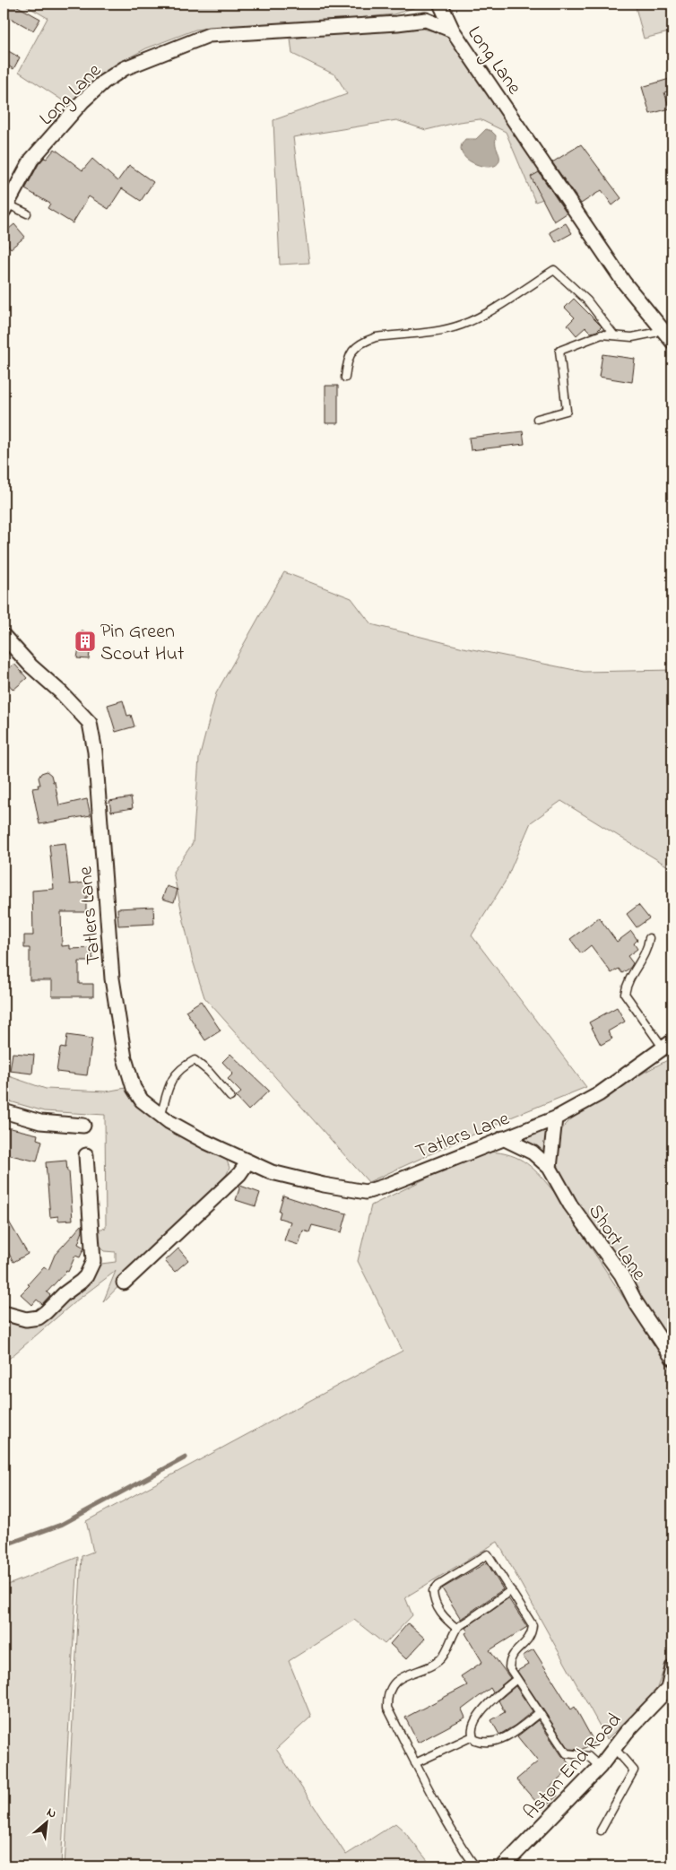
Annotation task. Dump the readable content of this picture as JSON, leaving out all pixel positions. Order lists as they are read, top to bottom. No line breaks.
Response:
{"streets":{"street":["Long Lane","Tatlers Lane","Short Lane","Aston End Road"]},"crossings":[["Tatlers Lane","Short Lane"]],"places":{"building":["Pin Green Scout Hut"]},"north":"top right"}
